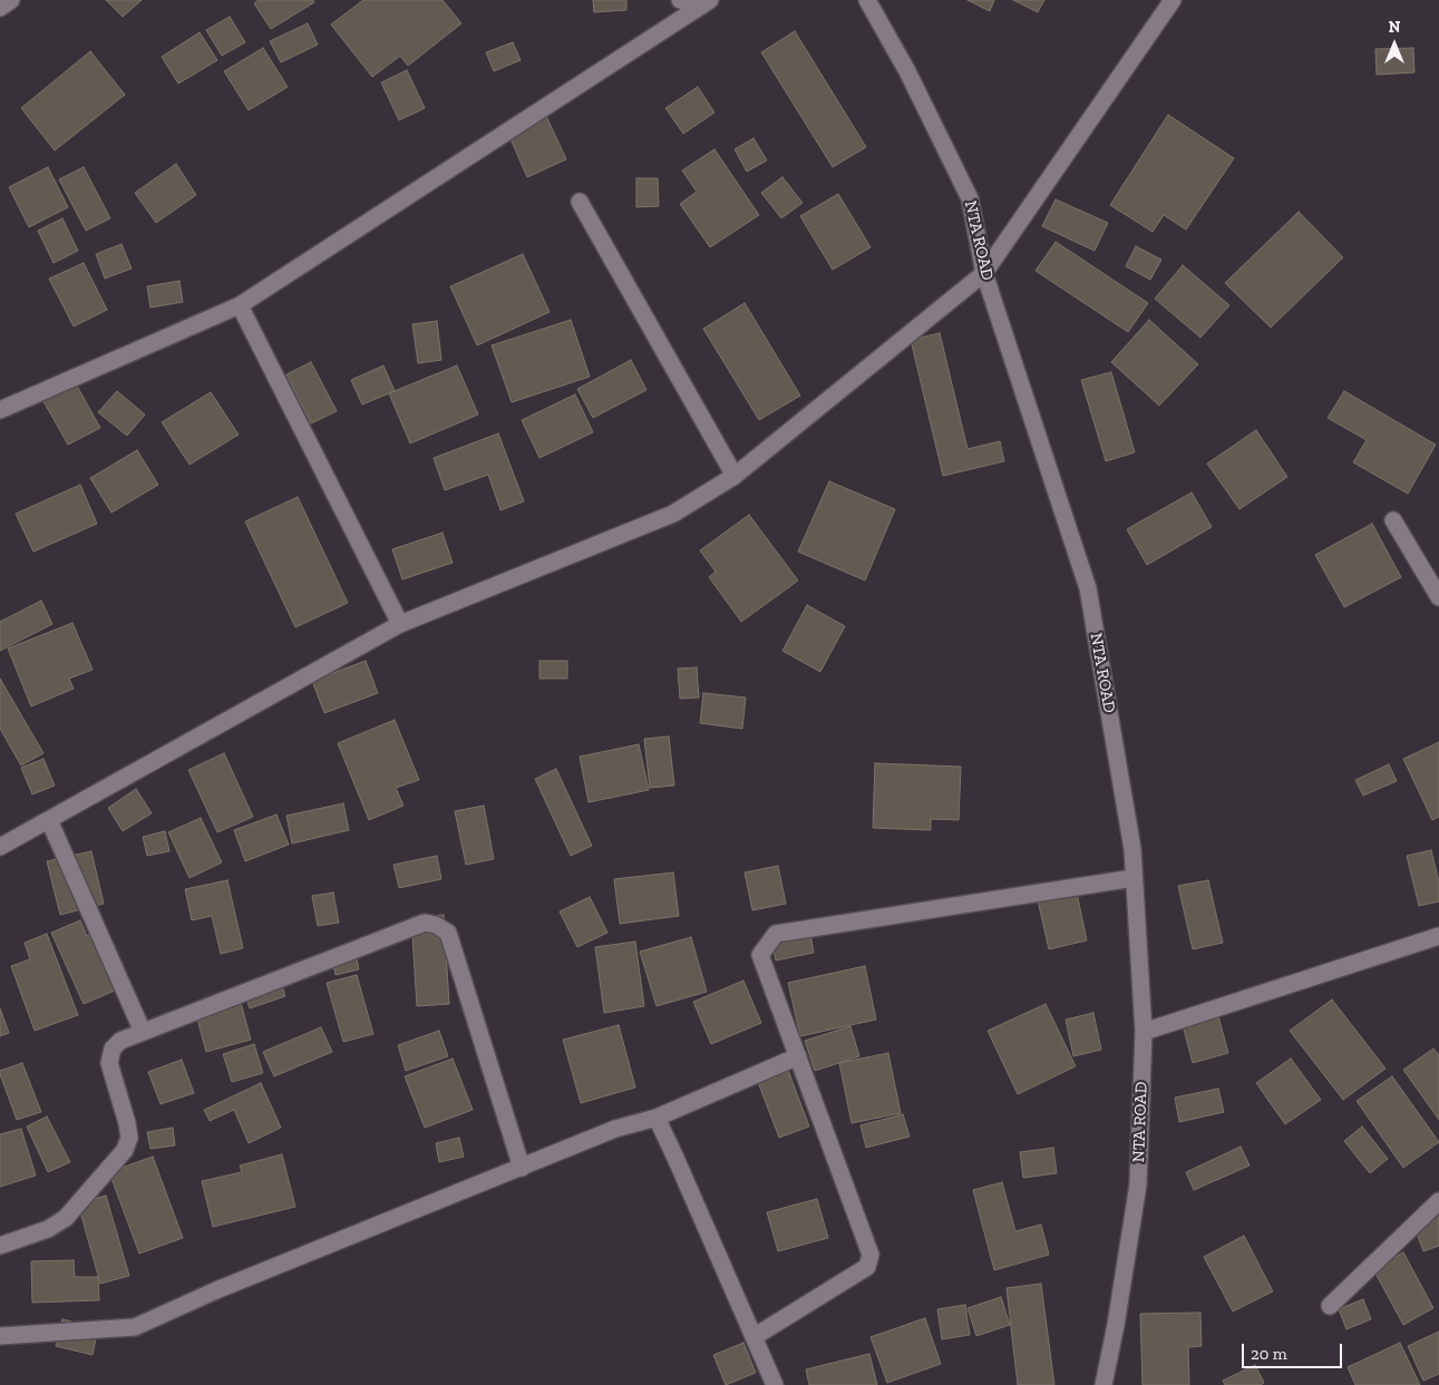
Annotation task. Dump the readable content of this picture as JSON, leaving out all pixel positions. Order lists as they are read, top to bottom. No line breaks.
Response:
{"streets":{"street":["NTA ROAD"]},"scale_bar":"20 m","north":"top"}
